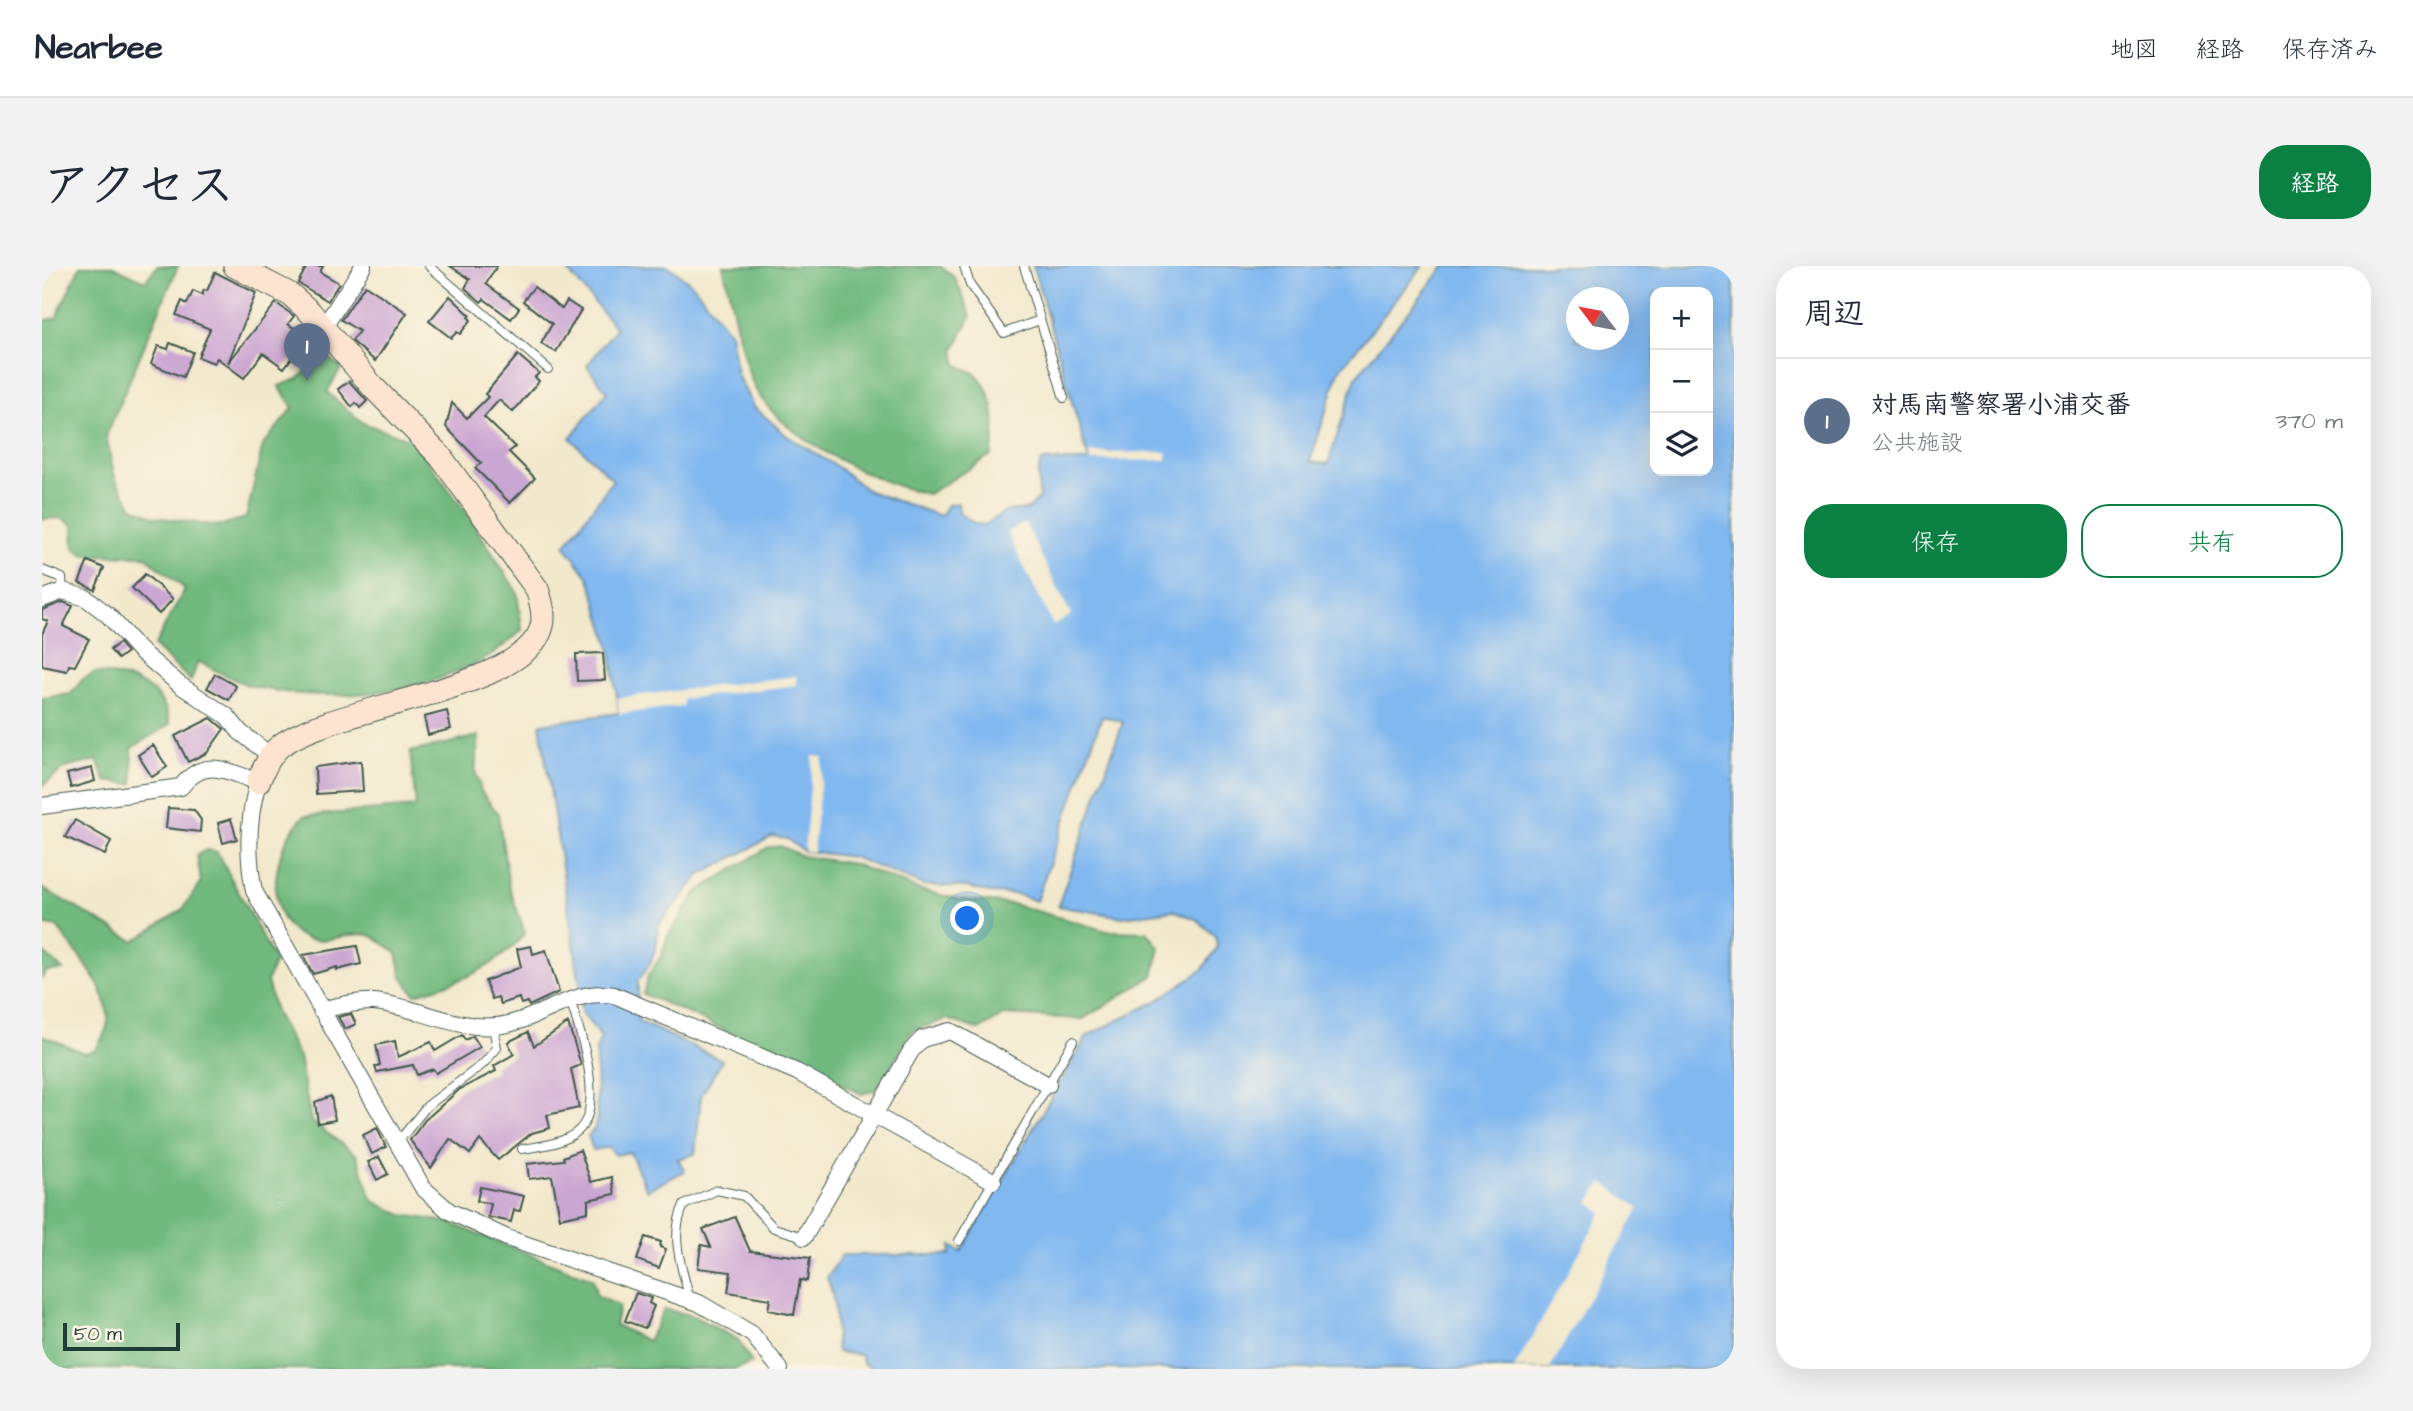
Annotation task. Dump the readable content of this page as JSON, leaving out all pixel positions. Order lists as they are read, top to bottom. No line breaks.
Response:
{"scale_bar":"50 m","north":"top left","page":{"header":"Nearbee","nav":["地図","経路","保存済み"],"title":"アクセス","buttons":["経路",["保存","共有"]],"heading":"周辺","map_buttons":["+","−"],"pins":"1","list":[{"mark":"1","name":"対馬南警察署小浦交番","note":"公共施設","value":"370 m"}],"scale":"50 m"}}
